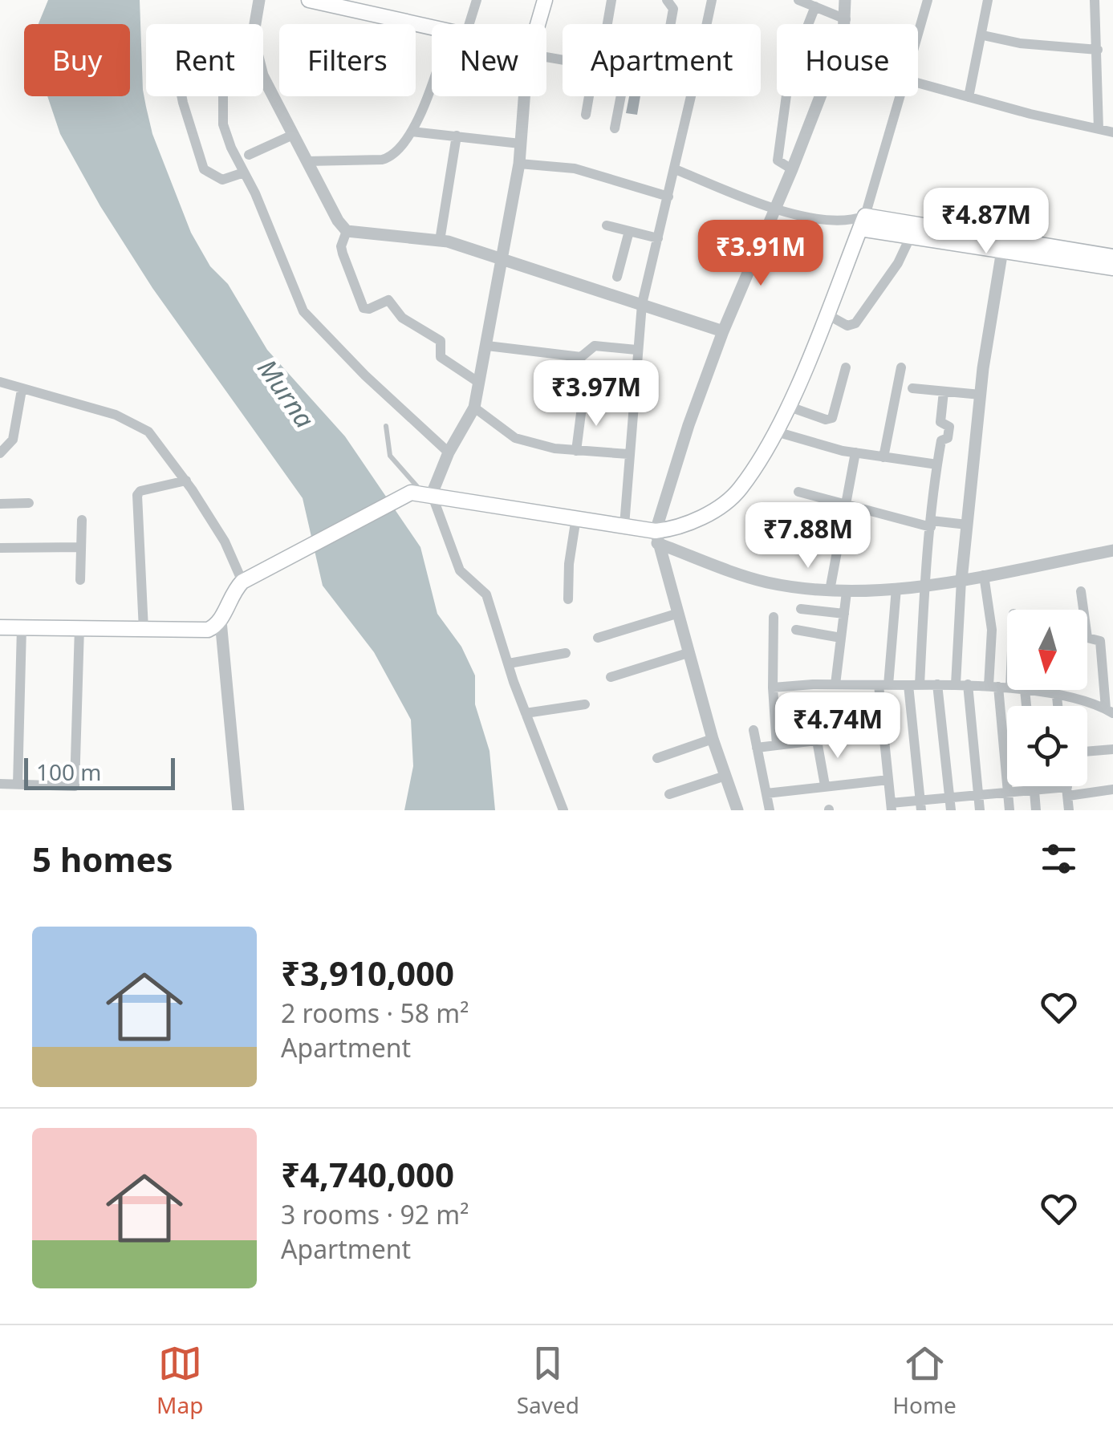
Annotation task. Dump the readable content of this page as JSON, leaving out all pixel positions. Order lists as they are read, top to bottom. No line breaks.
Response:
{"water":["Murna"],"scale_bar":"100 m","north":"bottom","page":{"chip":["Buy","Rent","Filters","New","Apartment","House"],"price":["₹4.87M","₹3.91M","₹3.97M","₹7.88M","₹4.74M"],"scale":"100 m","heading":"5 homes","list":[{"name":"₹3,910,000","note":"2 rooms · 58 m² · Apartment"},{"name":"₹4,740,000","note":"3 rooms · 92 m² · Apartment"}],"tabs":["Map","Saved","Home"]}}
